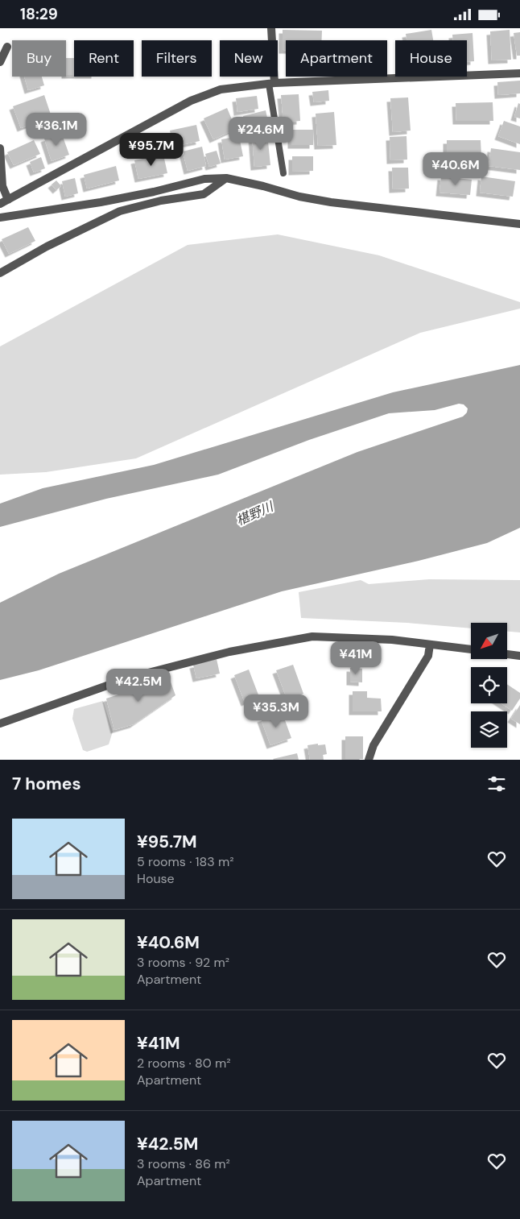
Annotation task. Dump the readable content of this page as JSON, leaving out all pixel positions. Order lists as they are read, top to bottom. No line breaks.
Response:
{"water":["椹野川"],"north":"bottom left","page":{"status":"18:29","chip":["Buy","Rent","Filters","New","Apartment","House"],"price":["¥36.1M","¥24.6M","¥95.7M","¥40.6M","¥41M","¥42.5M","¥35.3M"],"heading":"7 homes","list":[{"name":"¥95.7M","note":"5 rooms · 183 m² · House"},{"name":"¥40.6M","note":"3 rooms · 92 m² · Apartment"},{"name":"¥41M","note":"2 rooms · 80 m² · Apartment"},{"name":"¥42.5M","note":"3 rooms · 86 m² · Apartment"}]}}
